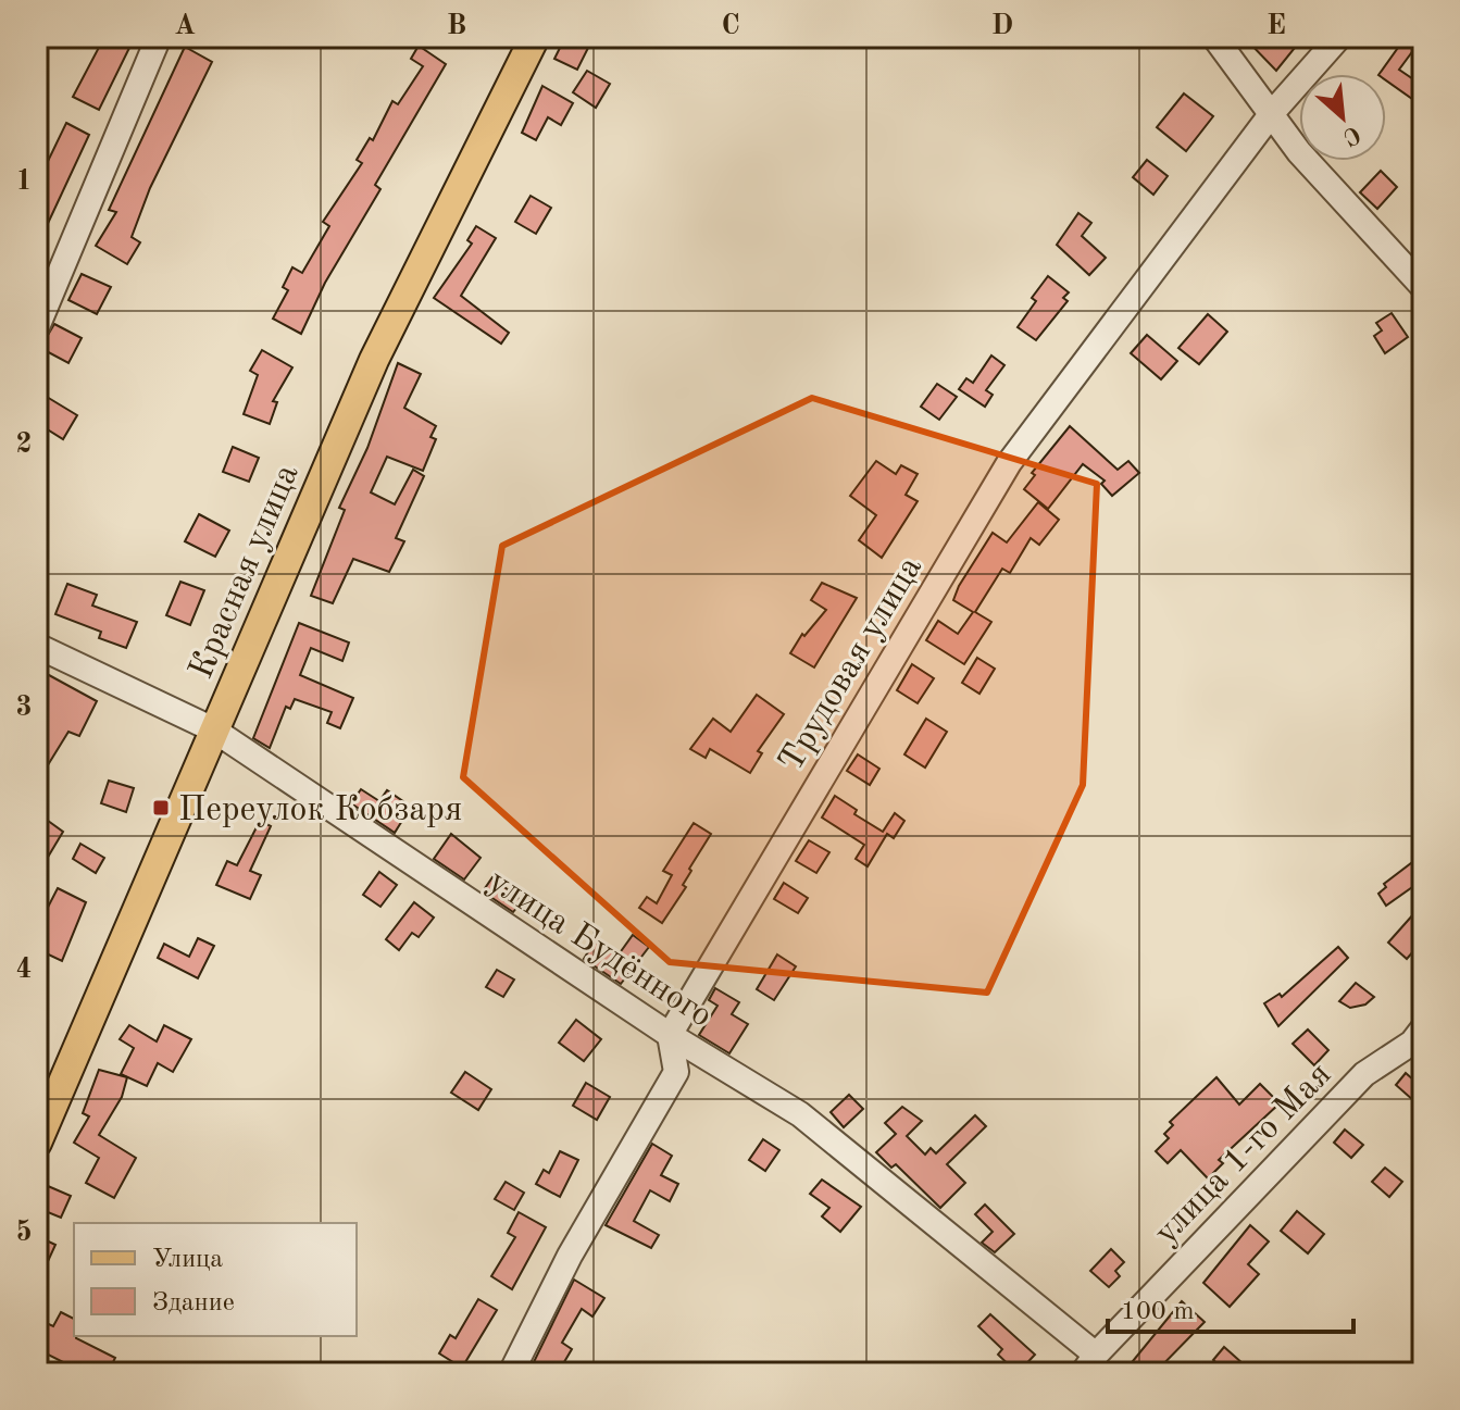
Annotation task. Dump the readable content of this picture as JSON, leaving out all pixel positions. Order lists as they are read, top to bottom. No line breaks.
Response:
{"streets":{"main road":["Красная улица"],"street":["Трудовая улица","улица Будённого","улица 1-го Мая"]},"crossings":[["Красная улица","улица Будённого"],["Трудовая улица","улица Будённого"],["улица Будённого","улица 1-го Мая"]],"places":{"transit":["Переулок Кобзаря"]},"legend":["Улица","Здание"],"scale_bar":"100 m","north":"bottom right","grid":{"columns":["A","B","C","D","E"],"rows":["1","2","3","4","5"]}}
